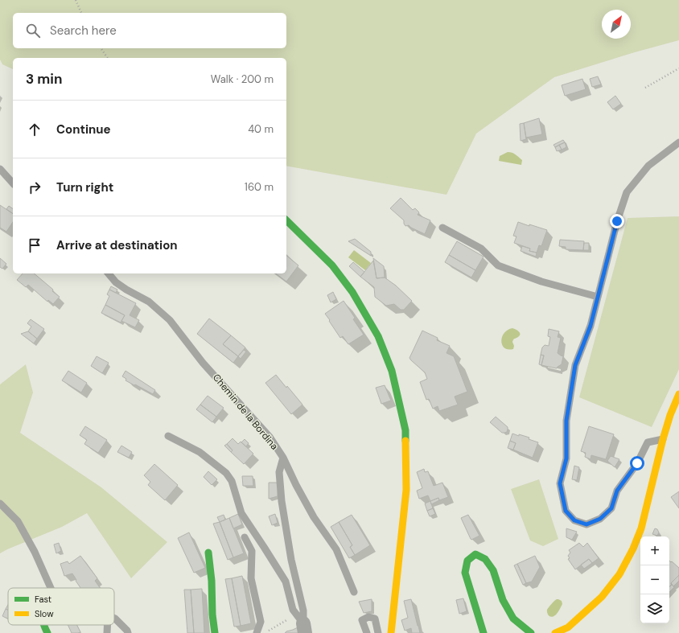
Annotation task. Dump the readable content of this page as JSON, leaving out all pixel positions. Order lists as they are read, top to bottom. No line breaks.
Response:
{"streets":{"lane":["Chemin de la Bordina"]},"legend":["Fast","Slow"],"north":"top right","page":{"search":"Search here","heading":["3 min","Walk · 200 m"],"list":[["Continue","40 m"],["Turn right","160 m"],"Arrive at destination"],"map_buttons":["+","−"]}}
